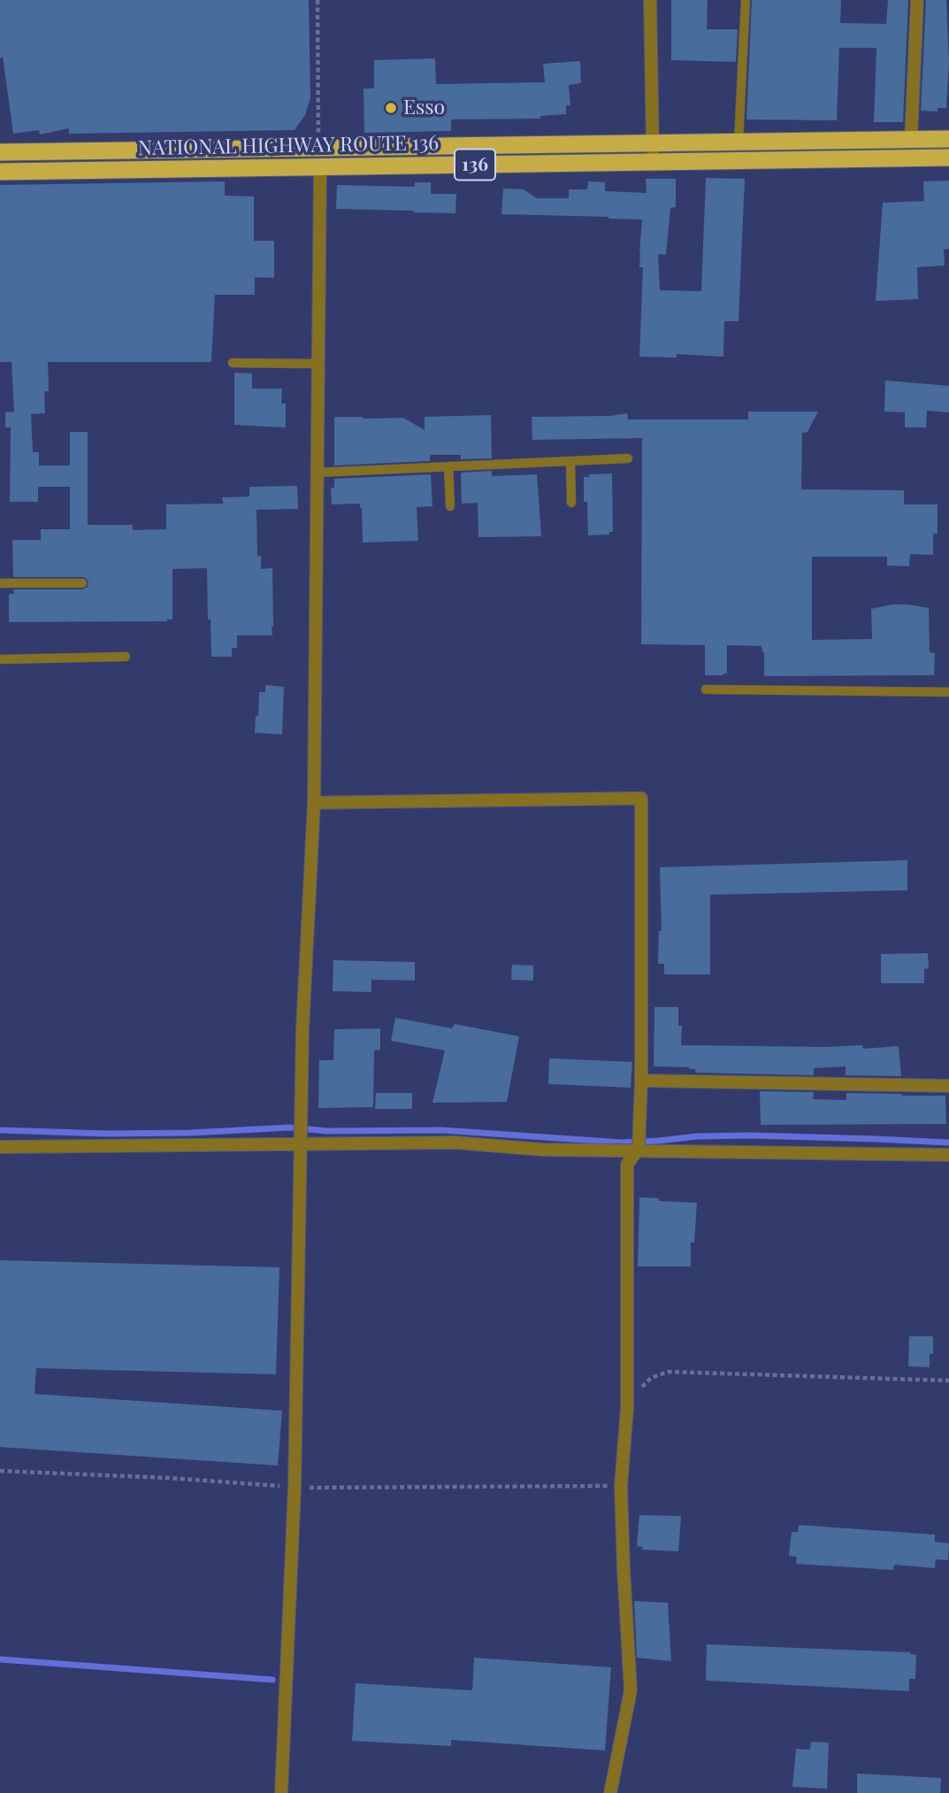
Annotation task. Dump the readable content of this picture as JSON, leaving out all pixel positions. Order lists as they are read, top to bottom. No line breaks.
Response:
{"streets":{"highway":["NATIONAL HIGHWAY ROUTE 136","136"]},"places":["Esso"]}
